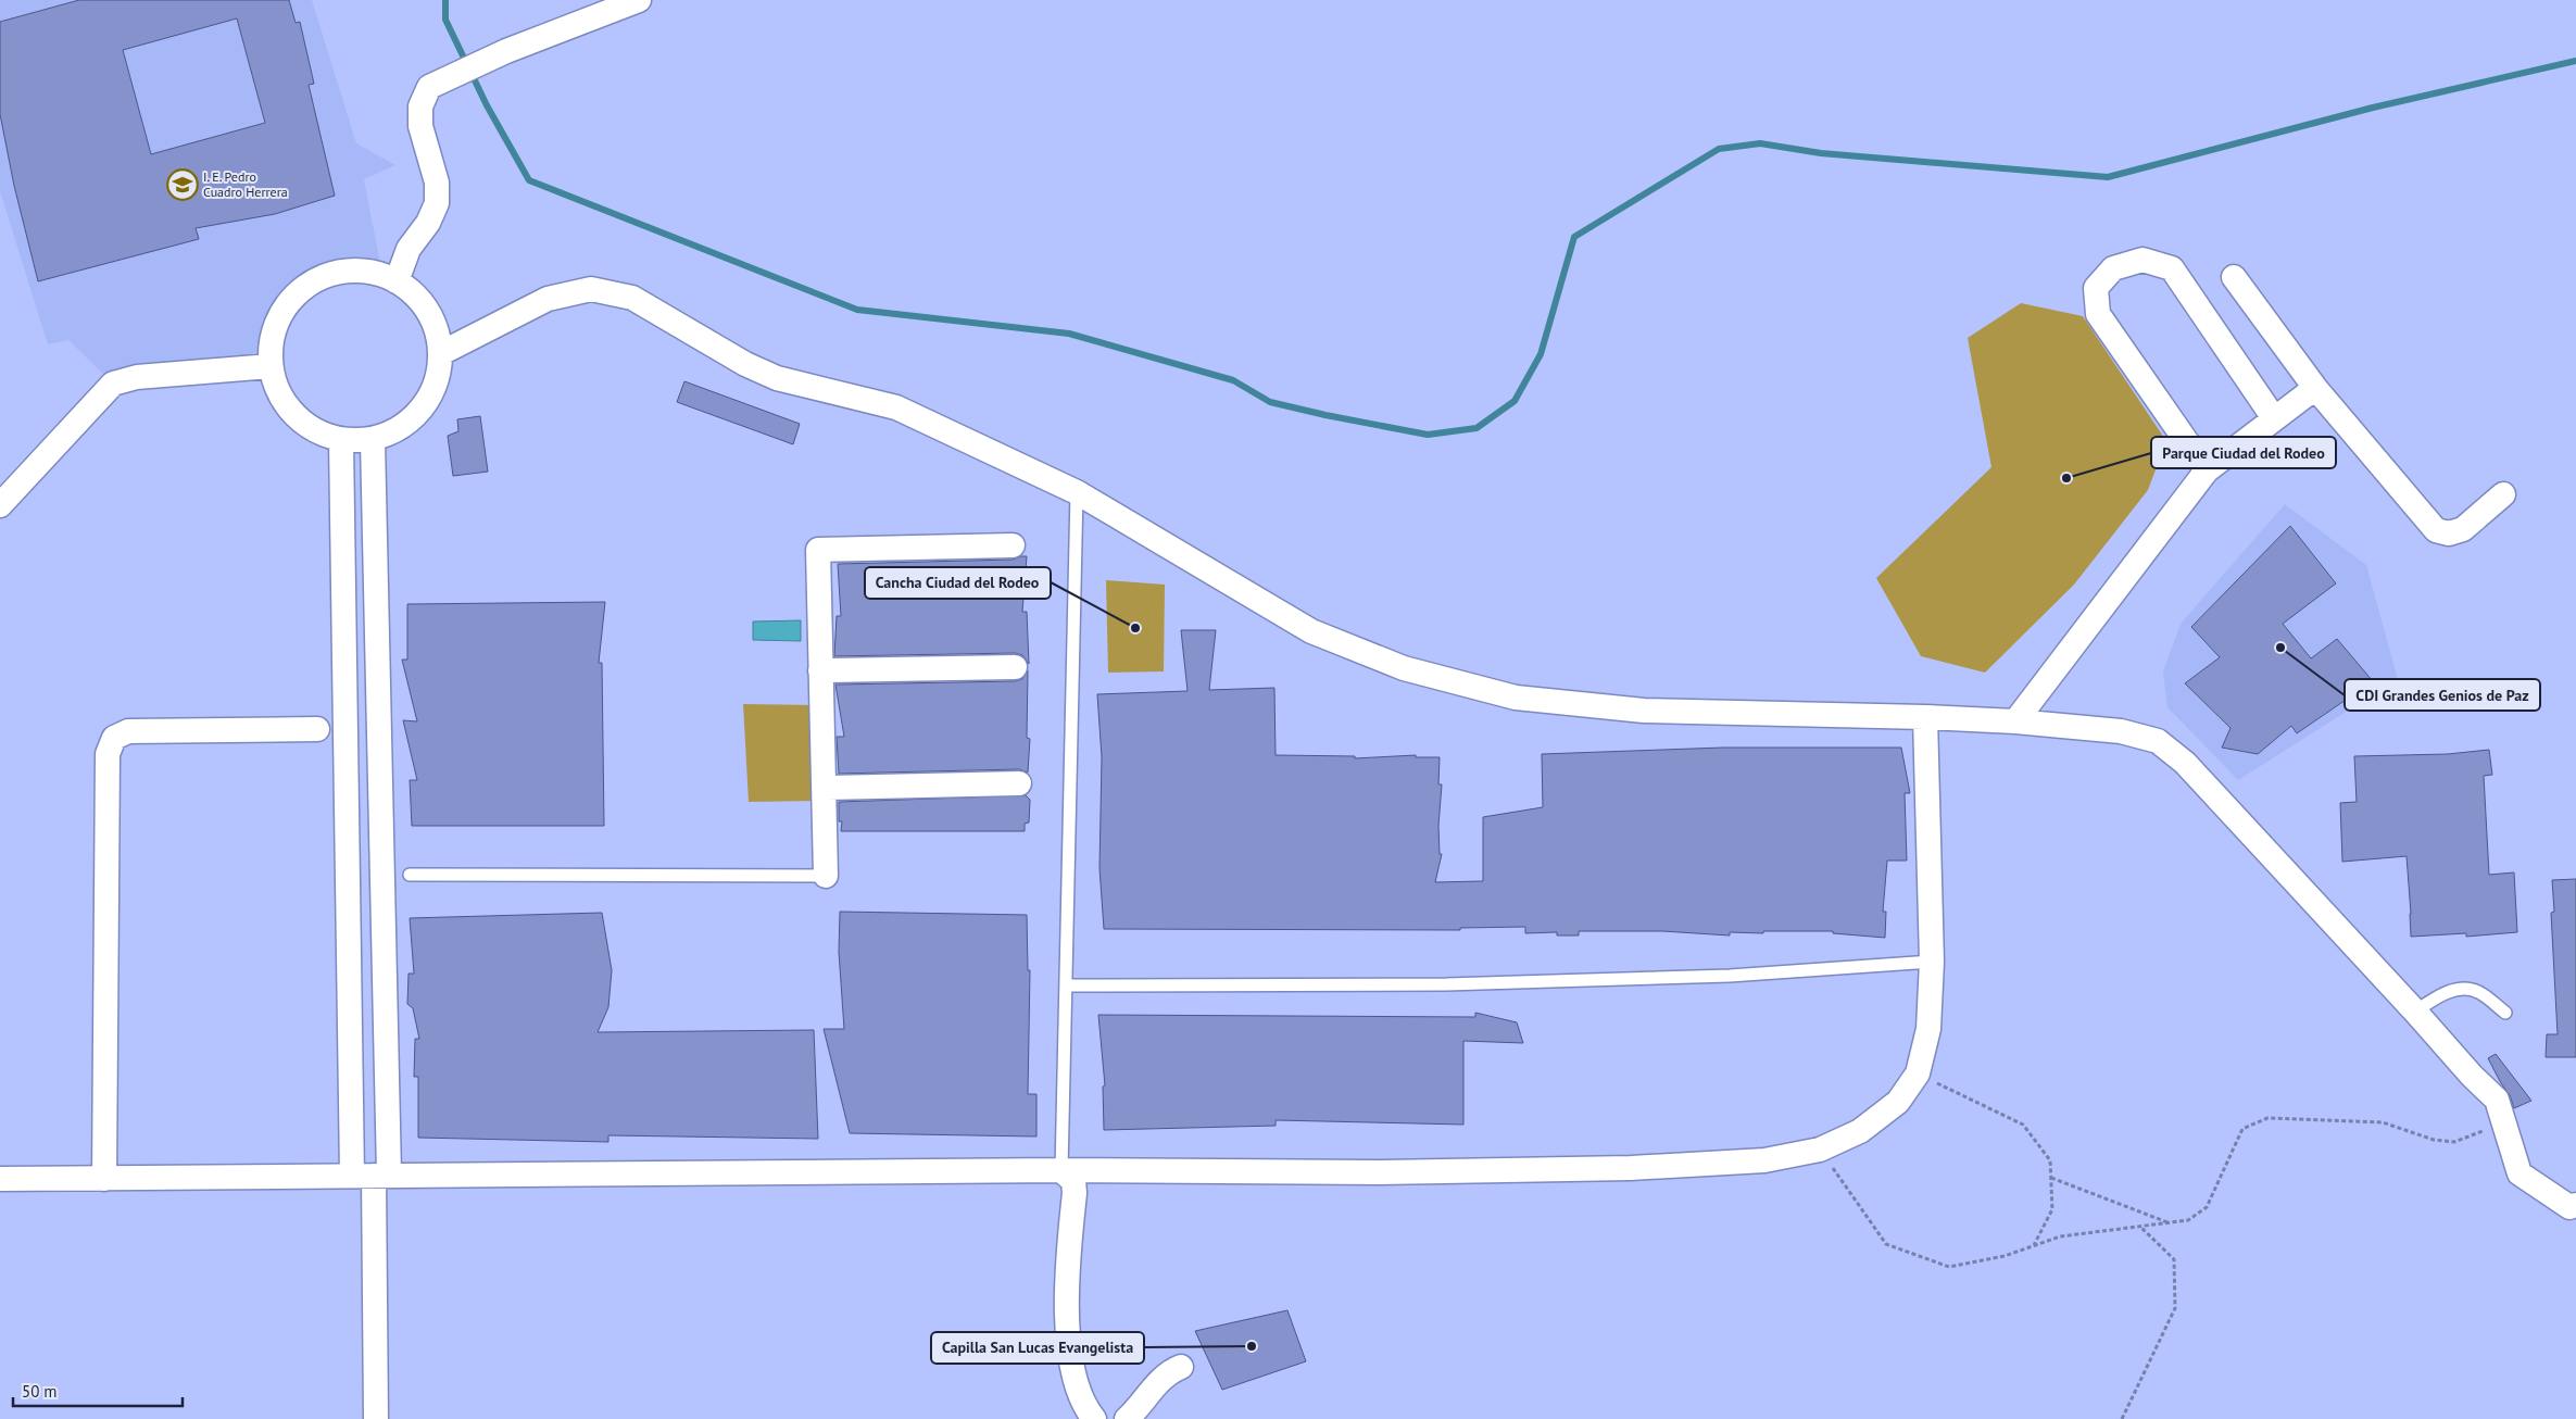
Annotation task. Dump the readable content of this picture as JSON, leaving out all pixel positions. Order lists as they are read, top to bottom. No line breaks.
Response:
{"places":{"school or university":["I. E. Pedro Cuadro Herrera"],"other":["Parque Ciudad del Rodeo","Cancha Ciudad del Rodeo","CDI Grandes Genios de Paz","Capilla San Lucas Evangelista"]},"scale_bar":"50 m"}
